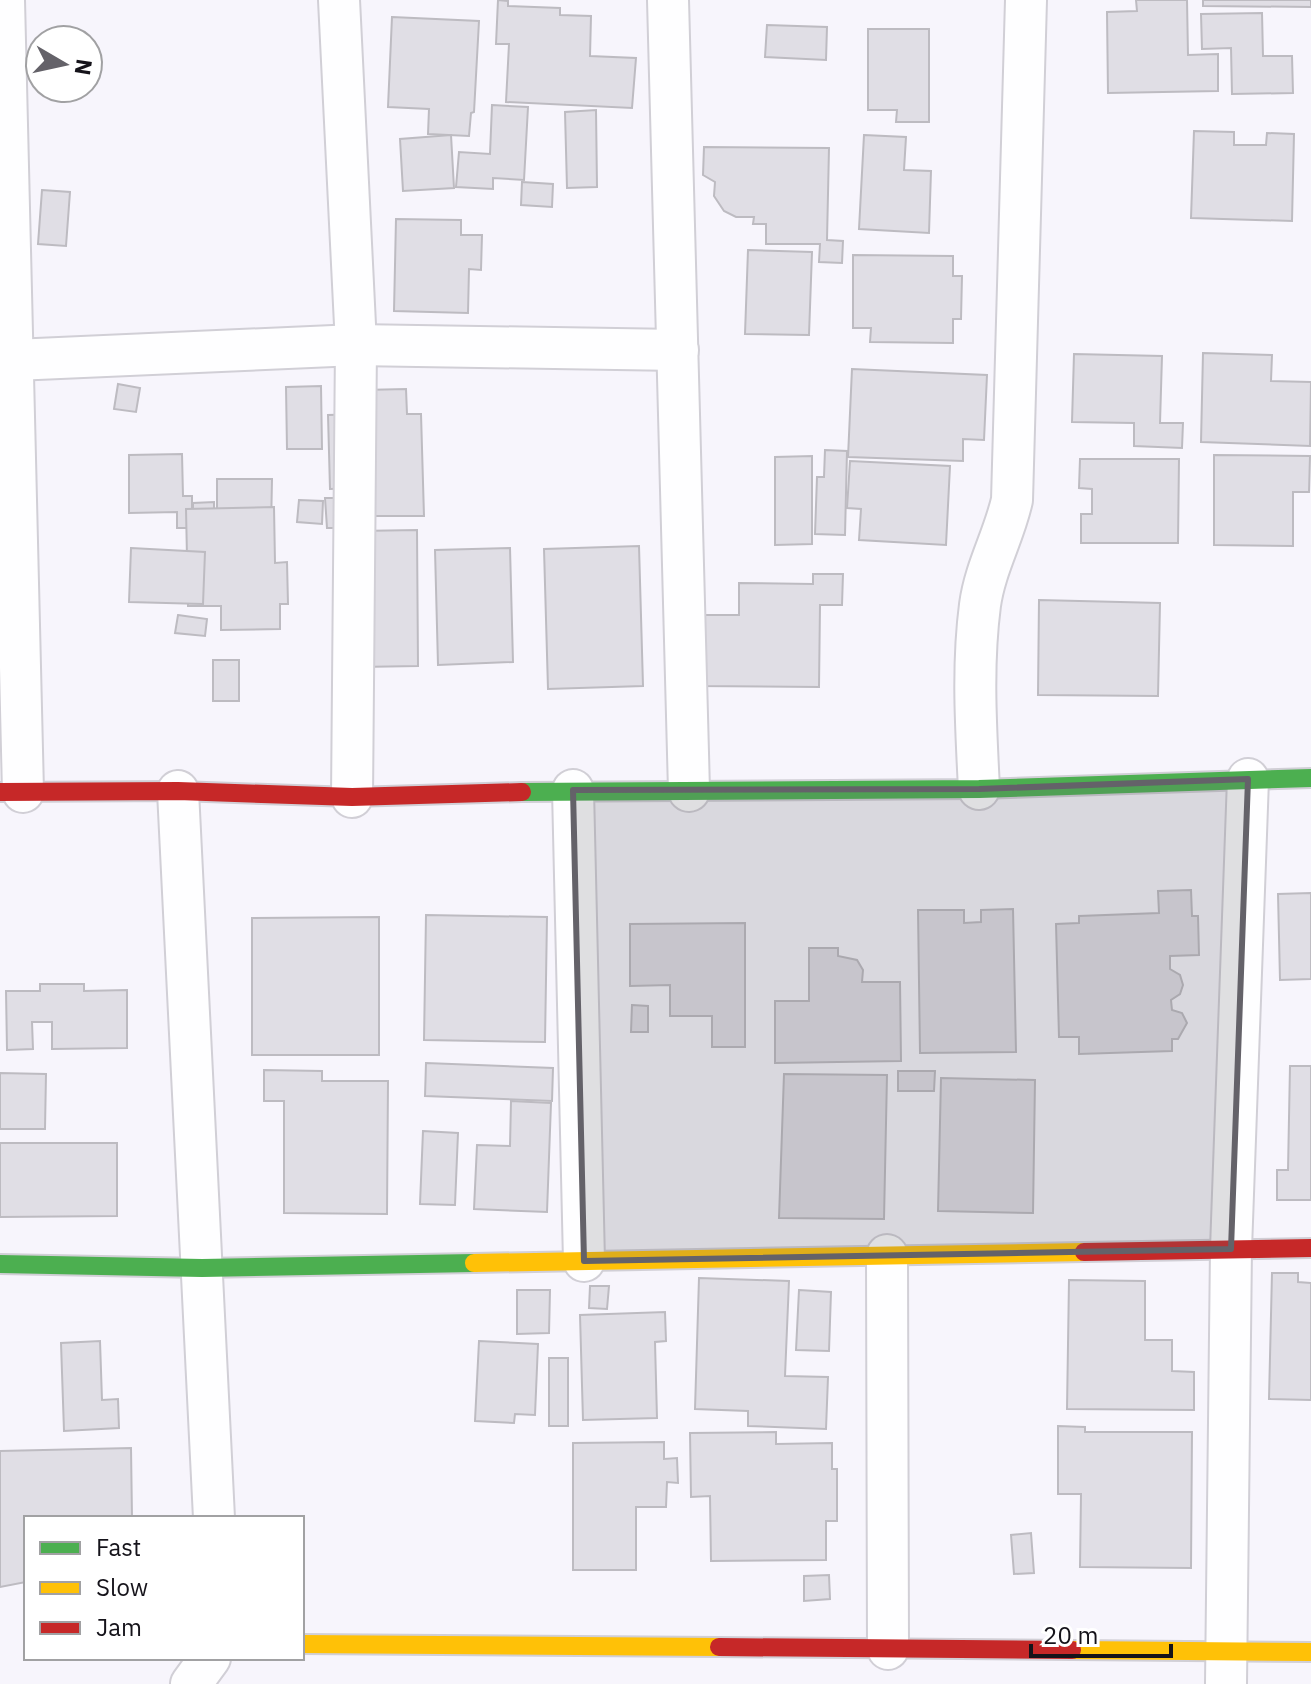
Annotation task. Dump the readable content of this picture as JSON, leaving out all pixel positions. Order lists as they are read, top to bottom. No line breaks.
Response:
{"legend":["Fast","Slow","Jam"],"scale_bar":"20 m","north":"right"}
